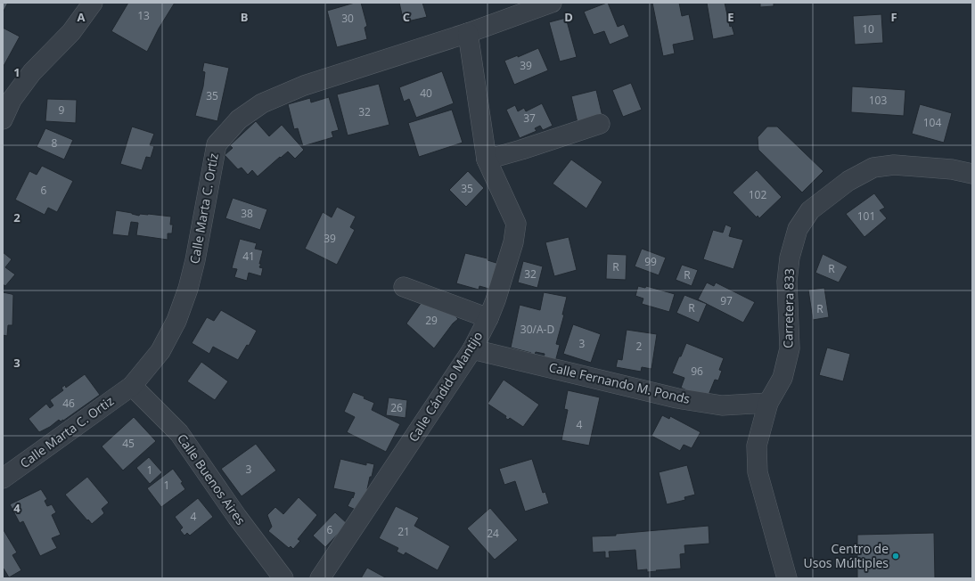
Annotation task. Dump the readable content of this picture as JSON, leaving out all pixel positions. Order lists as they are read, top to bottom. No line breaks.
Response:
{"streets":{"street":["Calle Marta C. Ortíz","Carretera 833","Calle Fernando M. Ponds","Calle Cándido Mantijo","Calle Marta C. Ortiz","Calle Buenos Aires"]},"crossings":[["Calle Marta C. Ortíz","Calle Cándido Mantijo"],["Calle Marta C. Ortíz","Calle Marta C. Ortiz"],["Calle Marta C. Ortíz","Calle Buenos Aires"],["Carretera 833","Calle Fernando M. Ponds"],["Calle Fernando M. Ponds","Calle Cándido Mantijo"],["Calle Marta C. Ortiz","Calle Buenos Aires"]],"places":["Centro de Usos Múltiples"],"house_numbers":["13","30","10","39","40","35","103","9","32","37","104","8","35","6","102","38","101","39","41","99","R","R","32","R","97","R","R","29","30/A-D","3","2","96","46","26","4","45","3","1","1","4","6","21","24"],"grid":{"columns":["A","B","C","D","E","F"],"rows":["1","2","3","4"]}}
